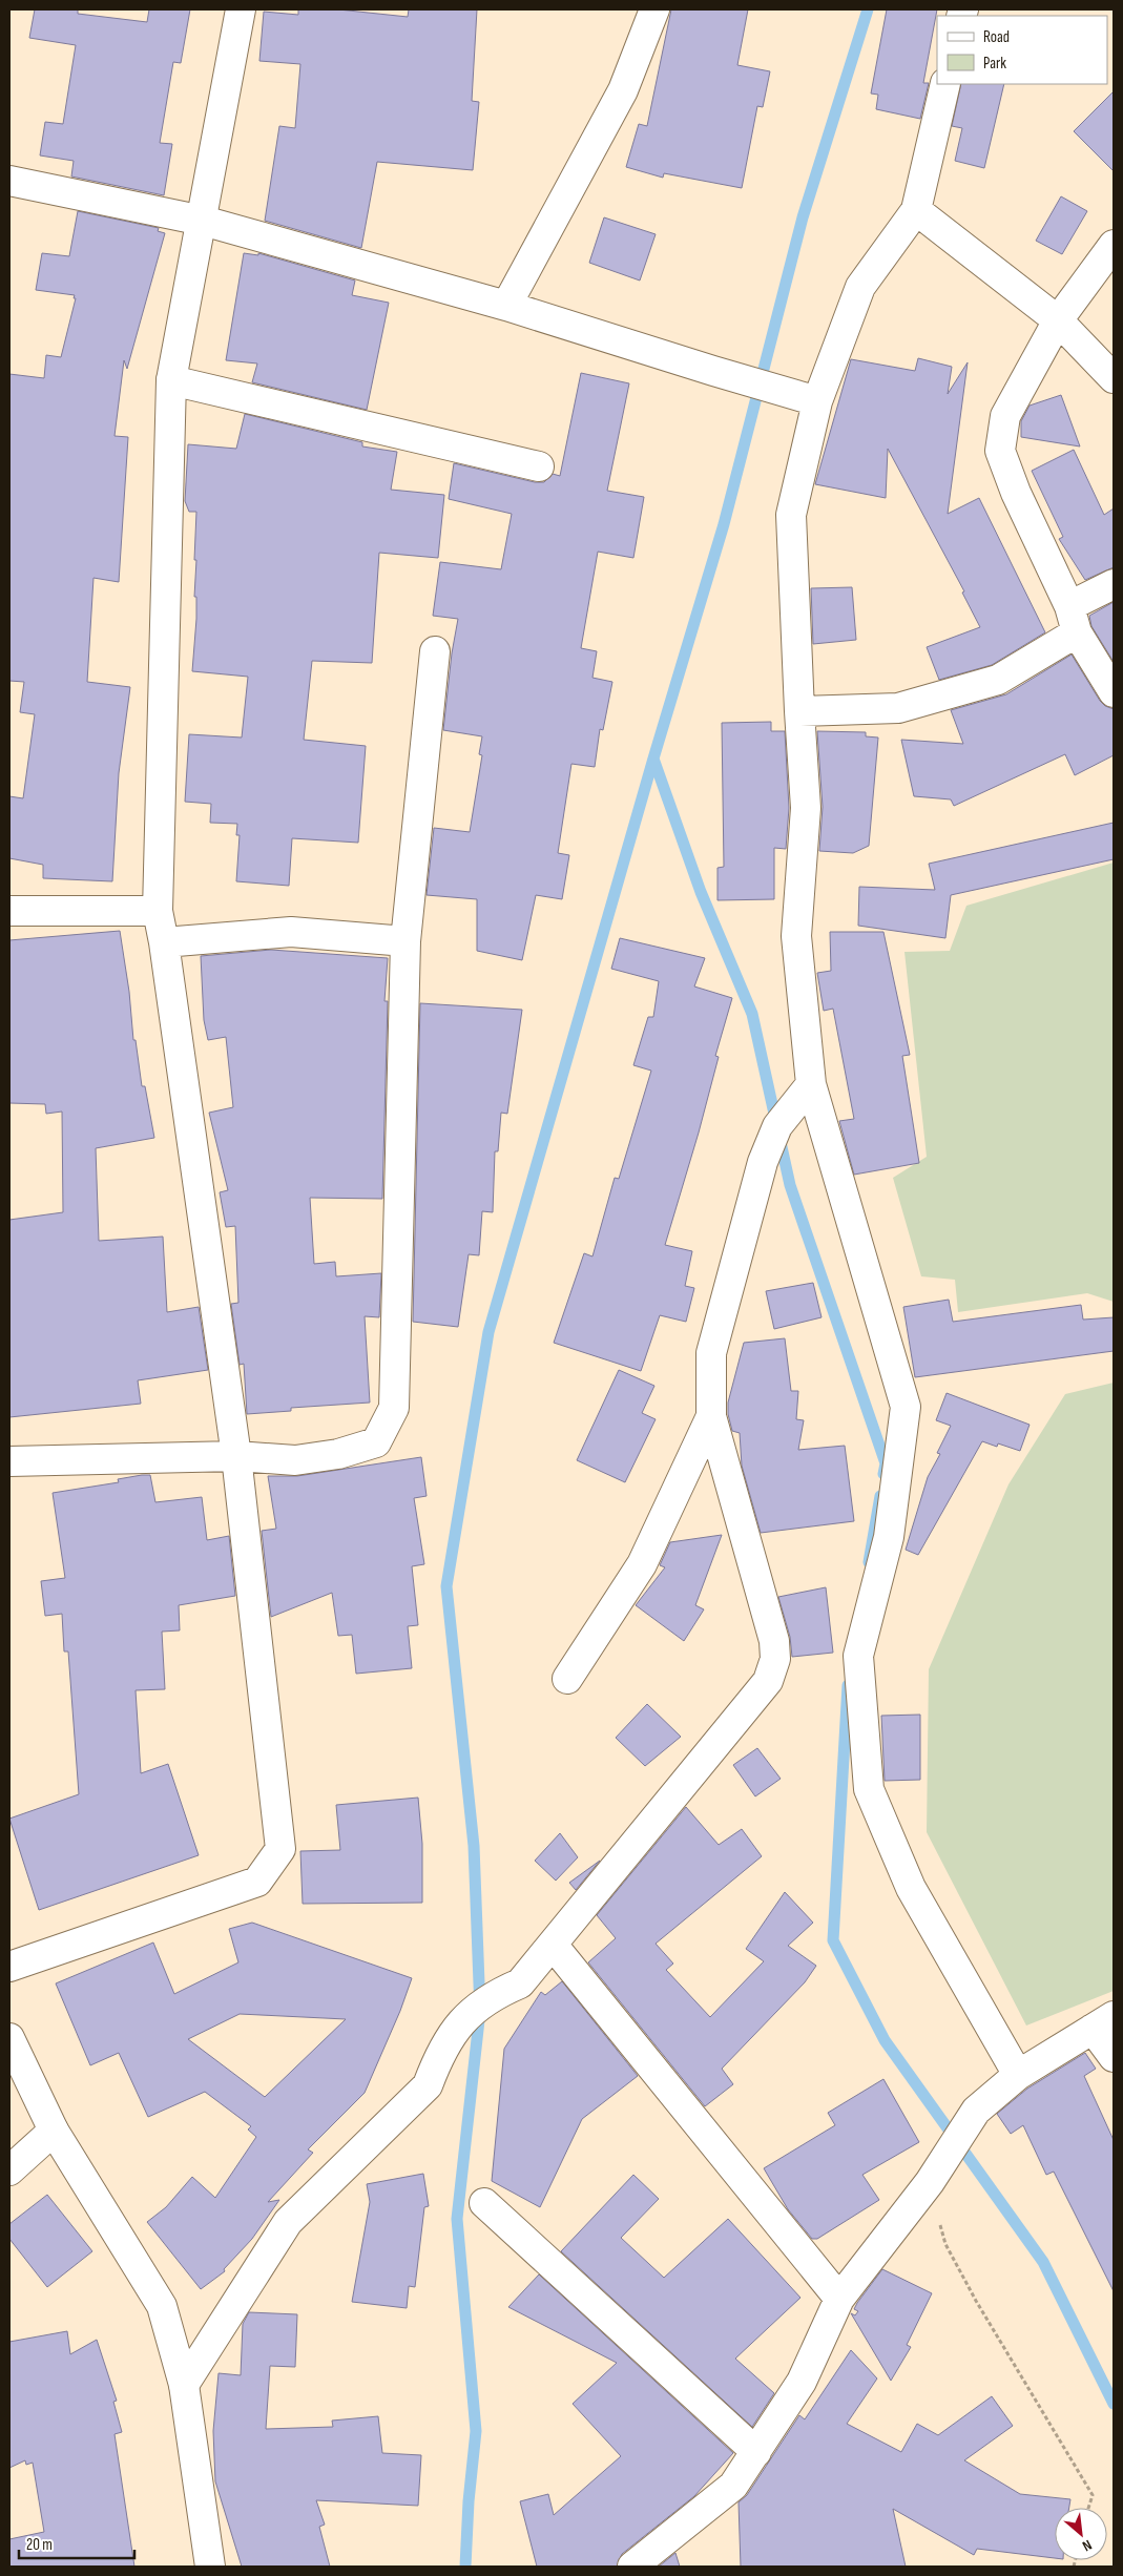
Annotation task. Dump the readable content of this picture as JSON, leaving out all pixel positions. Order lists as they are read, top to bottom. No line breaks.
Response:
{"legend":["Road","Park"],"scale_bar":"20 m","north":"bottom right"}
